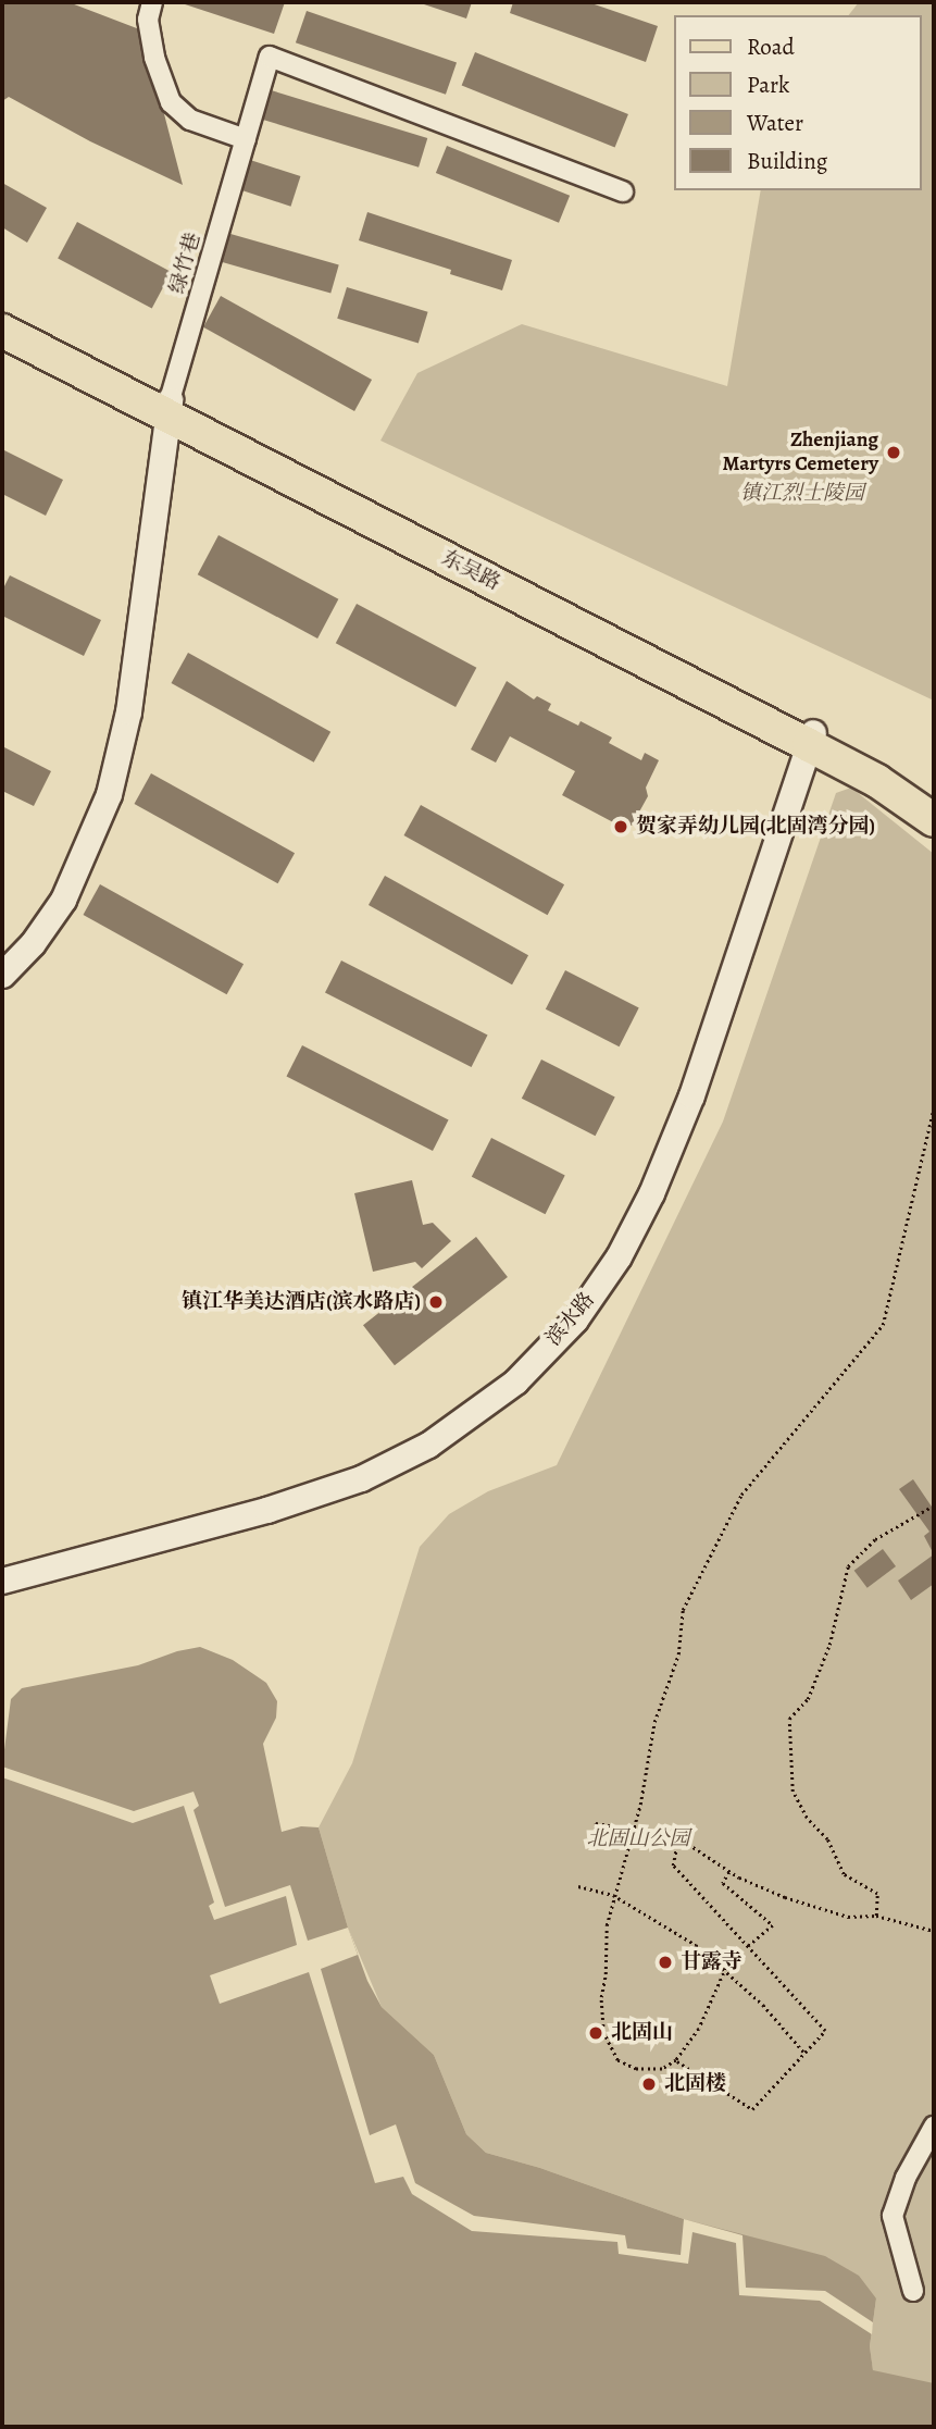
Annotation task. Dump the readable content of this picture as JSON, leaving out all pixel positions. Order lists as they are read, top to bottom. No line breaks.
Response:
{"streets":{"main road":["东吴路"],"street":["绿竹巷","滨水路"]},"crossings":[["绿竹巷","东吴路"],["东吴路","滨水路"]],"parks":["镇江烈士陵园","北固山公园"],"places":["Zhenjiang Martyrs Cemetery","贺家弄幼儿园(北固湾分园)","镇江华美达酒店(滨水路店)","甘露寺","北固山","北固楼"],"legend":["Road","Park","Water","Building"]}
